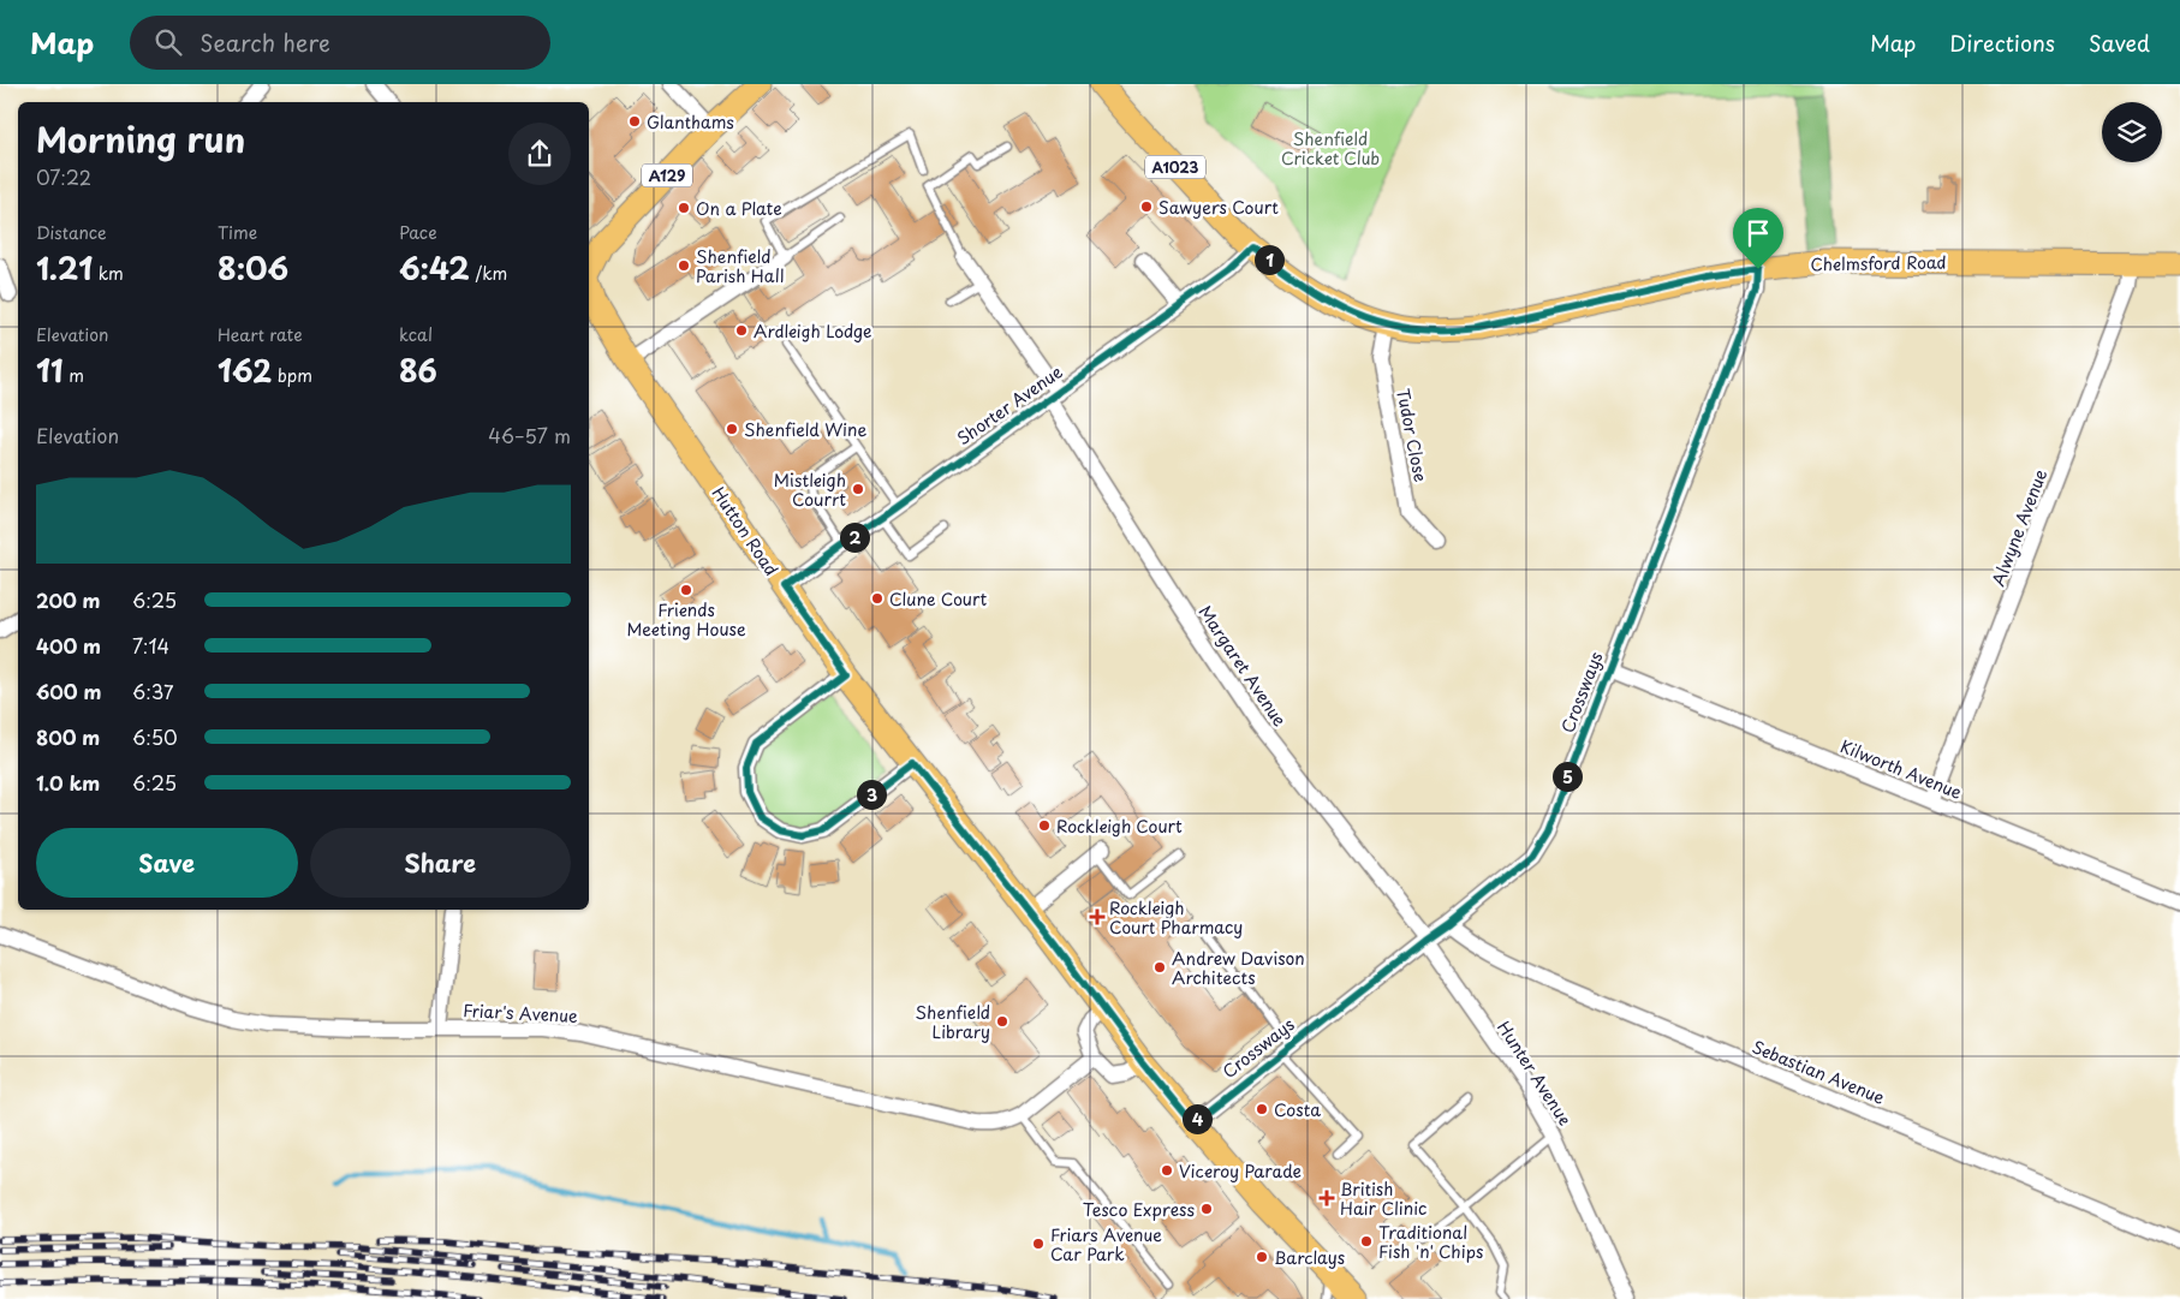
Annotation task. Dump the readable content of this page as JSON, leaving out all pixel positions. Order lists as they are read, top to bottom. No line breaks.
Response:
{"streets":{"main road":["A1023","A129","Chelmsford Road","Hutton Road"],"street":["Shorter Avenue","Tudor Close","Alwyne Avenue","Margaret Avenue","Crossways","Kilworth Avenue","Friar's Avenue","Sebastian Avenue","Hunter Avenue"]},"crossings":[["Chelmsford Road","Shorter Avenue"],["Chelmsford Road","Tudor Close"],["Chelmsford Road","Alwyne Avenue"],["Chelmsford Road","Crossways"],["Shorter Avenue","Hutton Road"],["Shorter Avenue","Margaret Avenue"],["Alwyne Avenue","Kilworth Avenue"],["Hutton Road","Crossways"],["Margaret Avenue","Crossways"],["Margaret Avenue","Hunter Avenue"],["Crossways","Kilworth Avenue"],["Crossways","Sebastian Avenue"],["Crossways","Hunter Avenue"]],"parks":["Shenfield Cricket Club"],"places":{"other":["Glanthams","Sawyers Court","On a Plate","Shenfield Parish Hall","Ardleigh Lodge","Shenfield Wine","Mistleigh Courrt","Friends Meeting House","Clune Court","Rockleigh Court","Andrew Davison Architects","Shenfield Library","Costa","Viceroy Parade","Tesco Express","Traditional Fish 'n' Chips","Friars Avenue Car Park","Barclays"],"health":["Rockleigh Court Pharmacy","British Hair Clinic"]},"page":{"header":"Map","search":"Search here","nav":["Map","Directions","Saved"],"heading":["Morning run","07:22"],"stats":[["Distance","1.21 km"],["Time","8:06"],["Pace","6:42 /km"],["Elevation","11 m"],["Heart rate","162 bpm"],["kcal","86"]],"pins":["1","2","5","3","4"],"chart":["Elevation","46–57 m"],"list":[{"name":"200 m","note":"6:25"},{"name":"400 m","note":"7:14"},{"name":"600 m","note":"6:37"},{"name":"800 m","note":"6:50"},{"name":"1.0 km","note":"6:25"}],"buttons":["Save","Share"]}}
